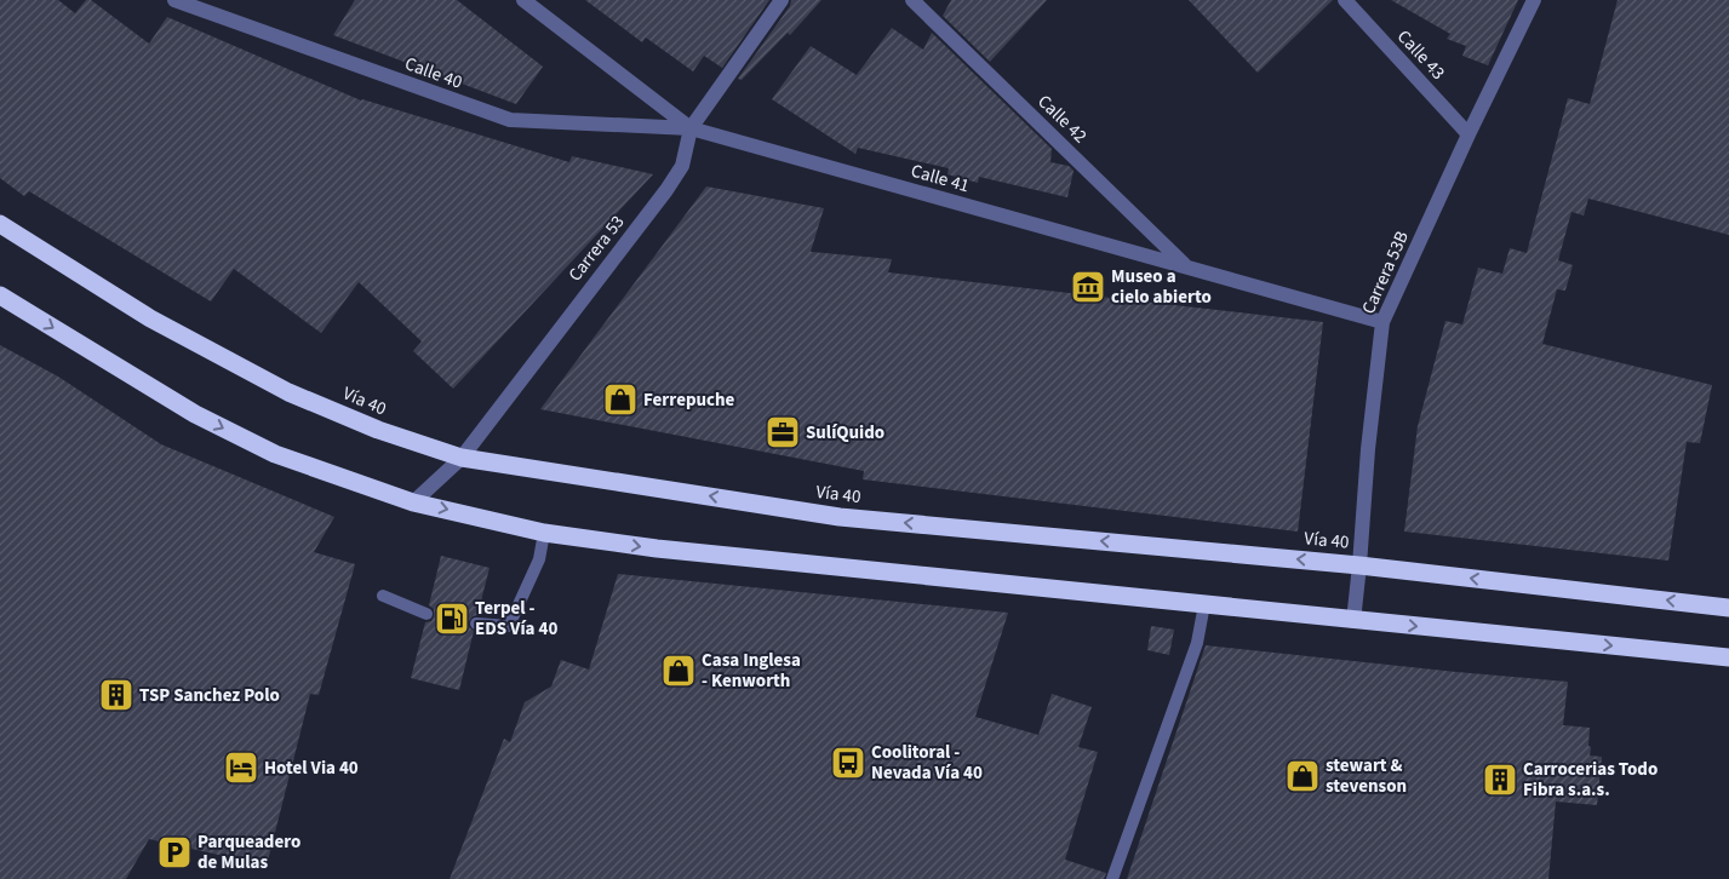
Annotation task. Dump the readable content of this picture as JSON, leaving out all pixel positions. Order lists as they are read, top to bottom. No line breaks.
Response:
{"streets":{"highway":["Vía 40"],"street":["Calle 43","Calle 40","Calle 42","Calle 41","Carrera 53","Carrera 53B"]},"crossings":[["Calle 43","Carrera 53B"],["Calle 40","Calle 41"],["Calle 40","Carrera 53"],["Calle 42","Calle 41"],["Calle 41","Carrera 53"],["Calle 41","Carrera 53B"],["Carrera 53","Vía 40"],["Carrera 53B","Vía 40"]],"places":{"museum":["Museo a cielo abierto"],"shop":["Ferrepuche","Casa Inglesa - Kenworth","stewart & stevenson"],"office":["SulíQuido"],"fuel station":["Terpel - EDS Vía 40"],"building":["TSP Sanchez Polo","Carrocerias Todo Fibra s.a.s."],"bus stop":["Coolitoral - Nevada Vía 40"],"hotel":["Hotel Via 40"],"parking":["Parqueadero de Mulas"]}}
